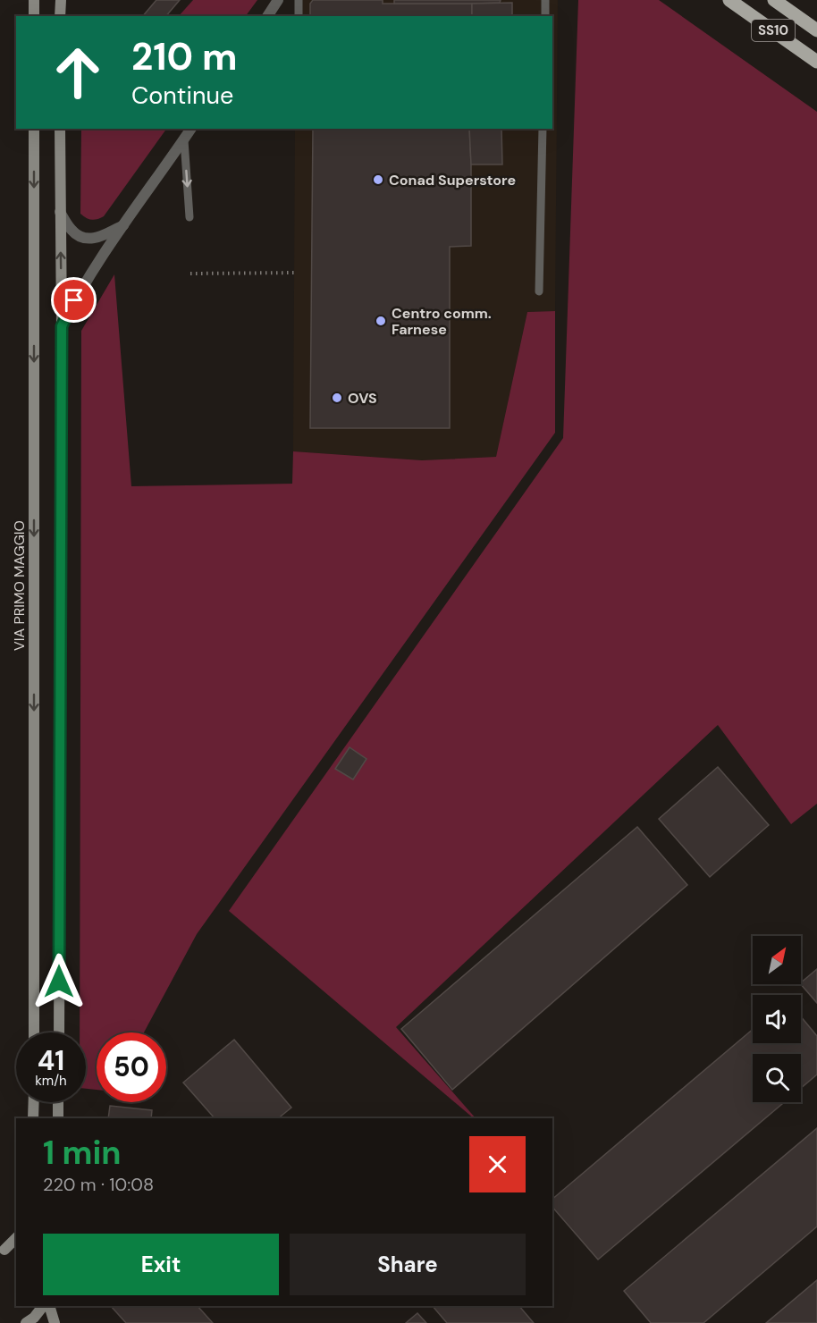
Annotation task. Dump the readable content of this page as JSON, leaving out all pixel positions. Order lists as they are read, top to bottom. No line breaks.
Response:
{"streets":{"main road":["SS10","VIA PRIMO MAGGIO"]},"places":["Conad Superstore","Centro comm. Farnese","OVS"],"north":"top right","page":{"turn":["210 m","Continue"],"speed":"41 km/h","limit":"50","heading":["1 min","220 m · 10:08"],"buttons":["Exit","Share"]}}
